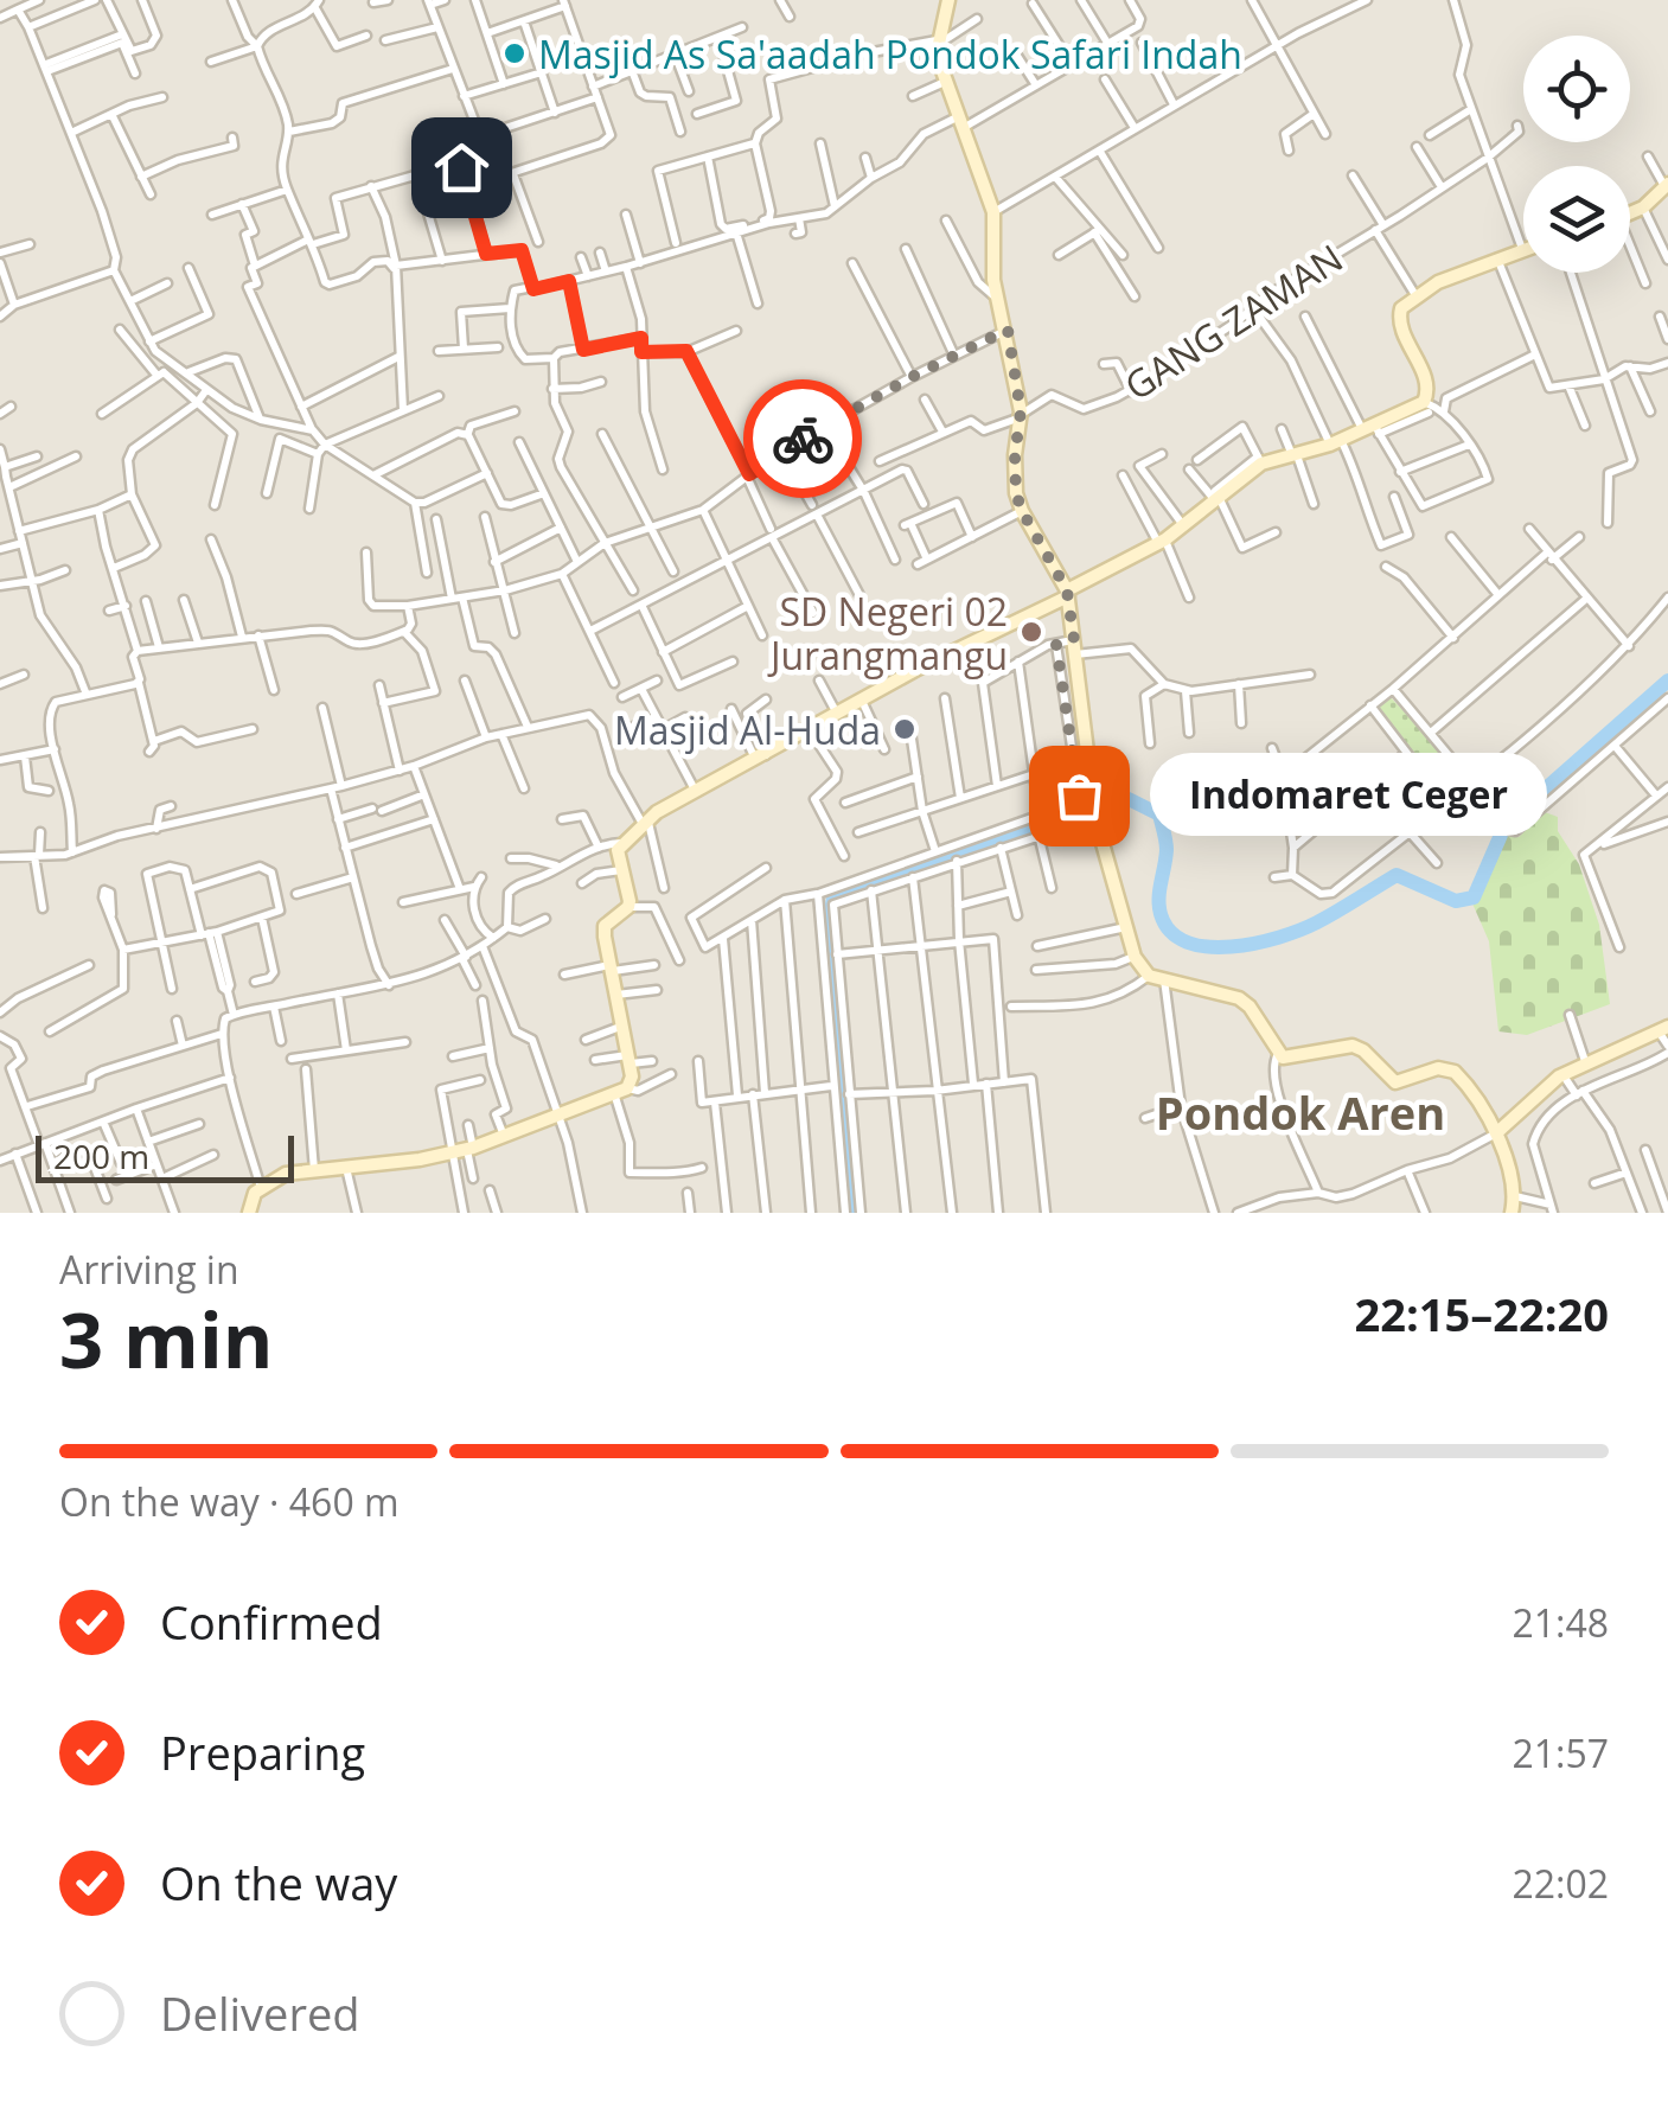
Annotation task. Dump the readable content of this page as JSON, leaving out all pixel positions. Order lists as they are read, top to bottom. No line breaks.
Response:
{"streets":{"street":["GANG ZAMAN"]},"districts":["Pondok Aren"],"places":["Masjid As Sa'aadah Pondok Safari Indah","SD Negeri 02 Jurangmangu","Masjid Al-Huda","Indomaret Ceger"],"scale_bar":"200 m","page":{"bubble":"Indomaret Ceger","scale":"200 m","heading":["3 min","Arriving in","22:15–22:20"],"bar":"On the way · 460 m","list":[["Confirmed","21:48"],["Preparing","21:57"],["On the way","22:02"],"Delivered"]}}
